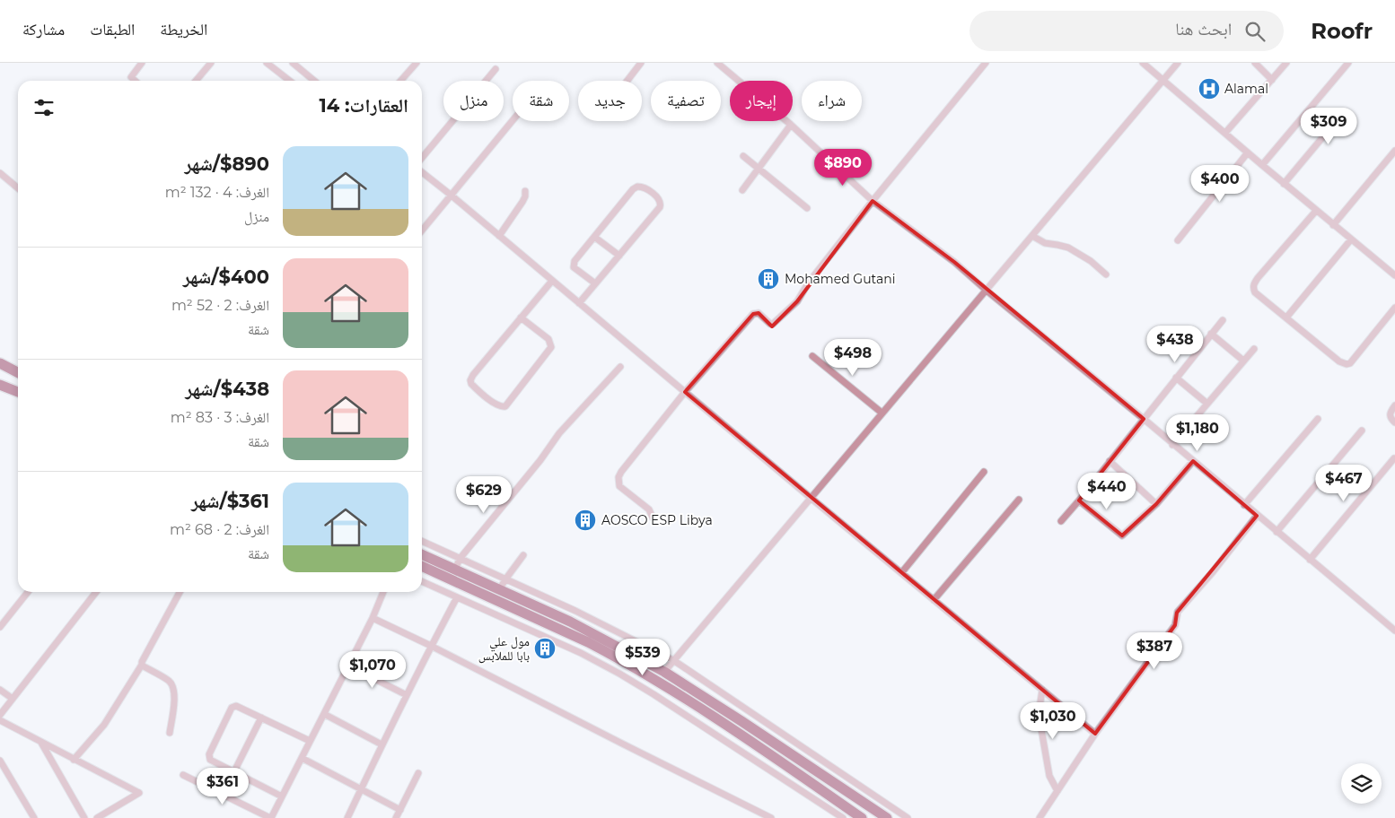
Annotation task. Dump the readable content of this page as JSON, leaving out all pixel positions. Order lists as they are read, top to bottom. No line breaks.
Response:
{"places":{"hospital":["Alamal"],"building":["Mohamed Gutani","AOSCO ESP Libya","مول علي بابا للملابس"]},"page":{"header":"Roofr","search":"ابحث هنا","nav":["الخريطة","الطبقات","مشاركة"],"chip":["شراء","إيجار","تصفية","جديد","شقة","منزل"],"heading":"العقارات: 14","price":["$309","$890","$400","$438","$498","$1,180","$467","$440","$629","$387","$539","$1,070","$1,030","$361"],"list":[{"name":"$890/شهر","note":"الغرف: 4 · 132 m² · منزل"},{"name":"$400/شهر","note":"الغرف: 2 · 52 m² · شقة"},{"name":"$438/شهر","note":"الغرف: 3 · 83 m² · شقة"},{"name":"$361/شهر","note":"الغرف: 2 · 68 m² · شقة"}]}}
